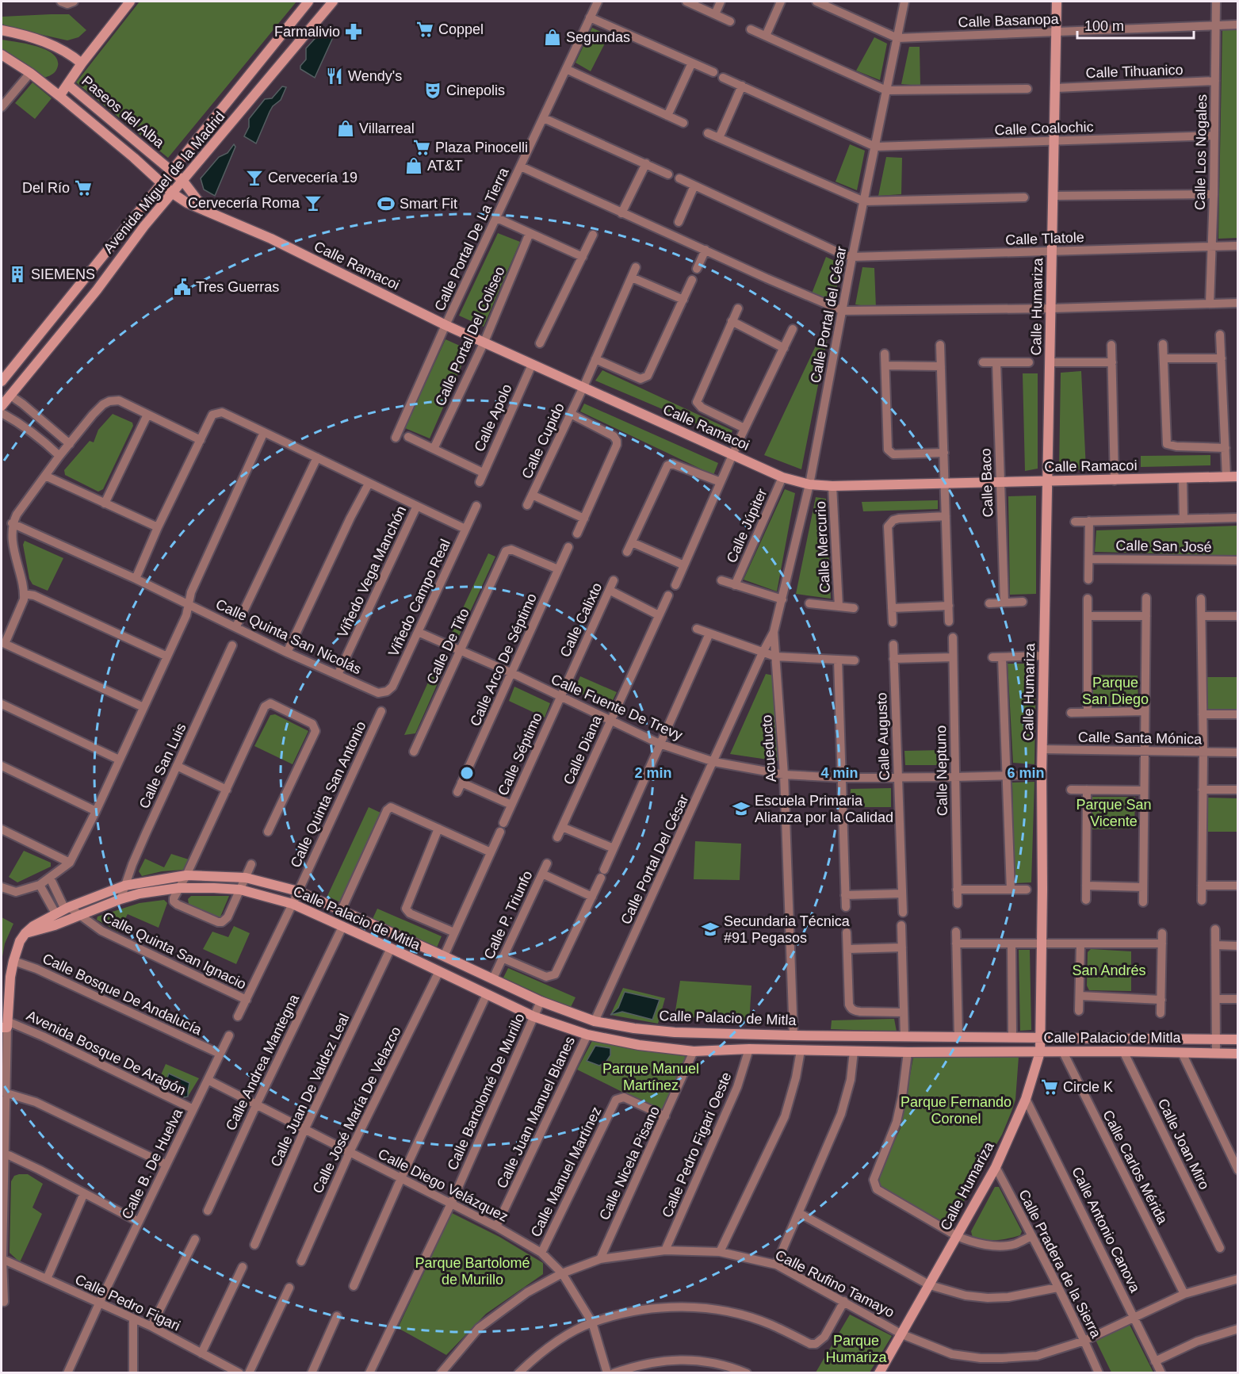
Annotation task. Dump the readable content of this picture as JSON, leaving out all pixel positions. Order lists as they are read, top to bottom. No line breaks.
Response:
{"streets":{"main road":["Paseos del Alba","Avenida Miguel de la Madrid","Calle Ramacoi","Calle Humariza","Calle Palacio de Mitla"],"street":["Calle Basanopa","Calle Tihuanico","Calle Coalochic","Calle Los Nogales","Calle Tlatole","Calle Portal De La Tierra","Calle Portal del César","Calle Portal Del Coliseo","Calle Apolo","Calle Cupido","Calle Baco","Calle Júpiter","Calle San José","Calle Mercurio","Viñedo Vega Manchón","Viñedo Campo Real","Calle Calixto","Calle Quinta San Nicolás","Calle De Tito","Calle Arco De Séptimo","Calle Fuente De Trevy","Calle Augusto","Calle Santa Mónica","Acueducto","Calle Diana","Calle Séptimo","Calle San Luis","Calle Neptuno","Calle Quinta San Antonio","Calle Portal Del César","Calle P. Triunfo","Calle Quinta San Ignacio","Calle Bosque De Andalucía","Avenida Bosque De Aragón","Calle Andrea Mantegna","Calle Juan De Valdez Leal","Calle Bartolomé De Murillo","Calle José María De Velazco","Calle Juan Manuel Blanes","Calle Joan Miro","Calle Pedro Figari Oeste","Calle Nicela Pisano","Calle B. De Huelva","Calle Carlos Mérida","Calle Manuel Martínez","Calle Diego Velázquez","Calle Antonio Canova","Calle Pradera de la Sierra","Calle Rufino Tamayo","Calle Pedro Figari"]},"crossings":[["Calle Basanopa","Calle Los Nogales"],["Calle Basanopa","Calle Humariza"],["Calle Basanopa","Calle Portal del César"],["Calle Tihuanico","Calle Los Nogales"],["Calle Tihuanico","Calle Humariza"],["Paseos del Alba","Avenida Miguel de la Madrid"],["Paseos del Alba","Calle Ramacoi"],["Calle Coalochic","Calle Los Nogales"],["Calle Coalochic","Calle Humariza"],["Calle Coalochic","Calle Portal del César"],["Calle Los Nogales","Calle Tlatole"],["Avenida Miguel de la Madrid","Calle Ramacoi"],["Calle Tlatole","Calle Humariza"],["Calle Tlatole","Calle Portal del César"],["Calle Portal De La Tierra","Calle Ramacoi"],["Calle Ramacoi","Calle Humariza"],["Calle Ramacoi","Calle Portal del César"],["Calle Ramacoi","Calle Portal Del Coliseo"],["Calle Ramacoi","Calle Apolo"],["Calle Ramacoi","Calle Cupido"],["Calle Ramacoi","Calle Baco"],["Calle Ramacoi","Calle Júpiter"],["Calle Ramacoi","Calle San José"],["Calle Ramacoi","Calle Mercurio"],["Calle Humariza","Calle Fuente De Trevy"],["Calle Humariza","Calle Santa Mónica"],["Calle Humariza","Calle Palacio de Mitla"],["Calle Humariza","Calle Antonio Canova"],["Calle Humariza","Calle Pradera de la Sierra"],["Calle Humariza","Calle Rufino Tamayo"],["Calle Portal del César","Acueducto"],["Calle Portal del César","Calle Portal Del César"],["Viñedo Vega Manchón","Calle Quinta San Nicolás"],["Viñedo Campo Real","Calle Quinta San Nicolás"],["Viñedo Campo Real","Calle Fuente De Trevy"],["Calle Calixto","Calle Fuente De Trevy"],["Calle Calixto","Calle Séptimo"],["Calle De Tito","Calle Arco De Séptimo"],["Calle De Tito","Calle Fuente De Trevy"],["Calle Arco De Séptimo","Calle Fuente De Trevy"],["Calle Fuente De Trevy","Calle Augusto"],["Calle Fuente De Trevy","Acueducto"],["Calle Fuente De Trevy","Calle Diana"],["Calle Fuente De Trevy","Calle Séptimo"],["Calle Fuente De Trevy","Calle Neptuno"],["Calle Fuente De Trevy","Calle Portal Del César"],["Acueducto","Calle Portal Del César"],["Acueducto","Calle Palacio de Mitla"],["Calle Séptimo","Calle Palacio de Mitla"],["Calle San Luis","Calle Palacio de Mitla"],["Calle Quinta San Antonio","Calle Palacio de Mitla"],["Calle Quinta San Antonio","Calle Quinta San Ignacio"],["Calle Portal Del César","Calle Palacio de Mitla"],["Calle P. Triunfo","Calle Palacio de Mitla"],["Calle Palacio de Mitla","Calle Quinta San Ignacio"],["Calle Palacio de Mitla","Calle Andrea Mantegna"],["Calle Palacio de Mitla","Calle Juan De Valdez Leal"],["Calle Palacio de Mitla","Calle Bartolomé De Murillo"],["Calle Palacio de Mitla","Calle José María De Velazco"],["Calle Palacio de Mitla","Calle Juan Manuel Blanes"],["Calle Palacio de Mitla","Calle Joan Miro"],["Calle Palacio de Mitla","Calle Pedro Figari Oeste"],["Calle Palacio de Mitla","Calle Nicela Pisano"],["Calle Palacio de Mitla","Calle Carlos Mérida"],["Calle Bosque De Andalucía","Calle B. De Huelva"],["Avenida Bosque De Aragón","Calle B. De Huelva"],["Calle Andrea Mantegna","Calle Diego Velázquez"],["Calle Juan De Valdez Leal","Calle Diego Velázquez"],["Calle Bartolomé De Murillo","Calle Diego Velázquez"],["Calle José María De Velazco","Calle Diego Velázquez"],["Calle Juan Manuel Blanes","Calle Diego Velázquez"],["Calle Pedro Figari Oeste","Calle Rufino Tamayo"],["Calle Nicela Pisano","Calle Manuel Martínez"],["Calle Nicela Pisano","Calle Rufino Tamayo"],["Calle B. De Huelva","Calle Diego Velázquez"],["Calle B. De Huelva","Calle Pedro Figari"],["Calle Carlos Mérida","Calle Rufino Tamayo"],["Calle Manuel Martínez","Calle Diego Velázquez"],["Calle Diego Velázquez","Calle Rufino Tamayo"],["Calle Antonio Canova","Calle Rufino Tamayo"],["Calle Pradera de la Sierra","Calle Rufino Tamayo"]],"parks":["Parque San Diego","Parque San Vicente","San Andrés","Parque Manuel Martínez","Parque Fernando Coronel","Parque Bartolomé de Murillo","Parque Humariza"],"places":{"supermarket":["Coppel","Plaza Pinocelli","Del Río","Circle K"],"pharmacy":["Farmalivio"],"shop":["Segundas","Villarreal","AT&T"],"restaurant":["Wendy's"],"theatre":["Cinepolis"],"bar":["Cervecería 19","Cervecería Roma"],"sports":["Smart Fit"],"building":["SIEMENS"],"public building":["Tres Guerras"],"school or university":["Escuela Primaria Alianza por la Calidad","Secundaria Técnica #91 Pegasos"]},"scale_bar":"100 m","rings":["2 min","4 min","6 min"]}
